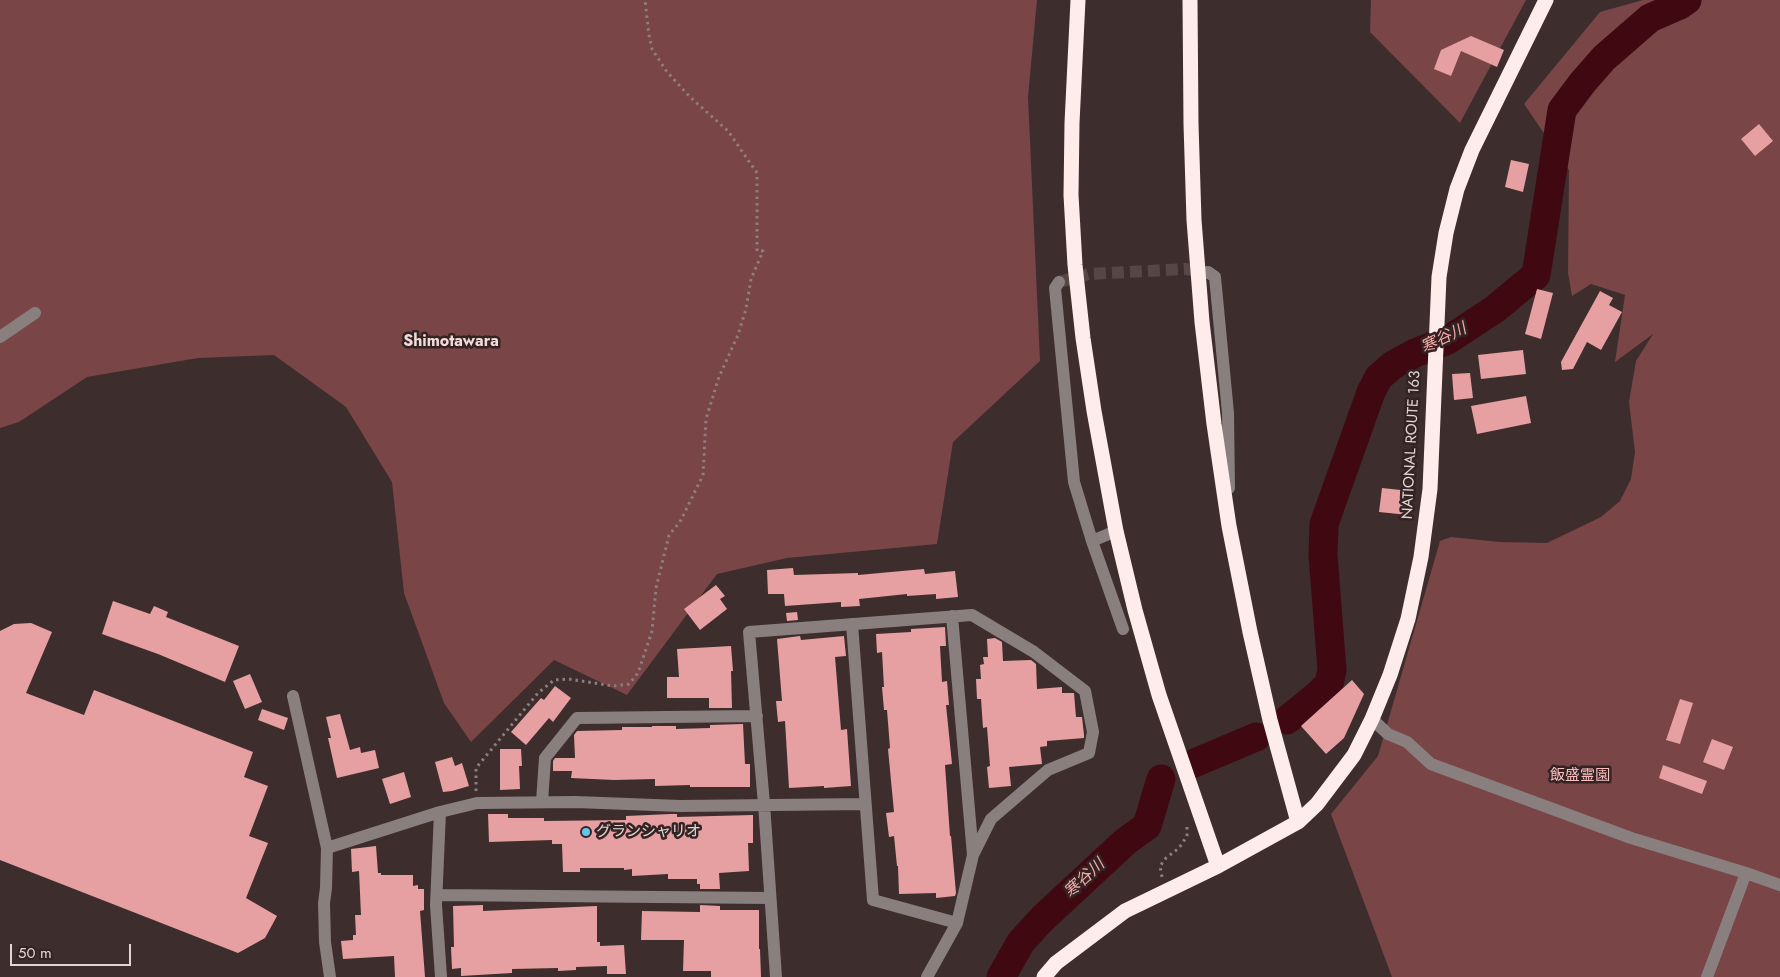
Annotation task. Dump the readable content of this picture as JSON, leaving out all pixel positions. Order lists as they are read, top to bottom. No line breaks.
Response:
{"streets":{"highway":["NATIONAL ROUTE 163"]},"districts":["Shimotawara"],"water":["寒谷川"],"parks":["飯盛霊園"],"places":["グランシャリオ"],"scale_bar":"50 m"}
